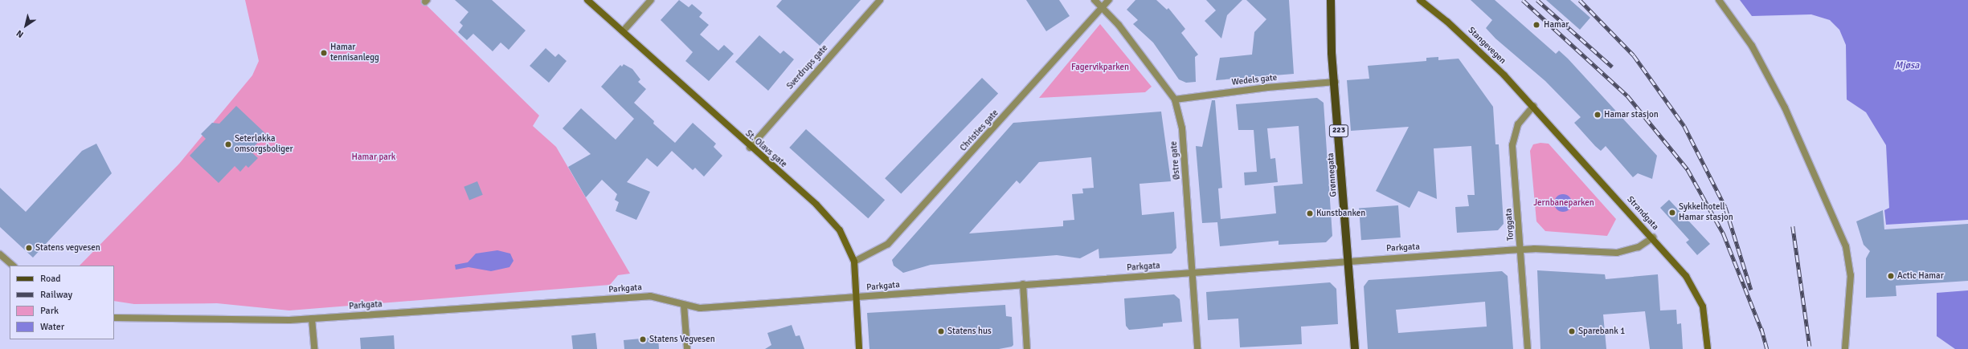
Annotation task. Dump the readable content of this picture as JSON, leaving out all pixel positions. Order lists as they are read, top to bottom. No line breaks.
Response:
{"streets":{"main road":["Stangevegen","223","St. Olavs gate","Grønnegata","Strandgata"],"street":["Sverdrups gate","Wedels gate","Christies gate","Østre gate","Torggata","Parkgata"]},"crossings":[["Stangevegen","Strandgata"],["Stangevegen","Torggata"],["Sverdrups gate","St. Olavs gate"],["Wedels gate","Østre gate"],["Wedels gate","Grønnegata"],["Christies gate","St. Olavs gate"],["Christies gate","Østre gate"],["St. Olavs gate","Parkgata"],["Østre gate","Parkgata"],["Grønnegata","Parkgata"],["Strandgata","Torggata"],["Strandgata","Parkgata"],["Torggata","Parkgata"]],"water":["Mjøsa"],"parks":["Fagervikparken","Hamar park","Jernbaneparken"],"places":["Hamar","Hamar tennisanlegg","Hamar stasjon","Seterløkka omsorgsboliger","Sykkelhotell Hamar stasjon","Kunstbanken","Statens vegvesen","Actic Hamar","Statens hus","Sparebank 1","Statens Vegvesen"],"legend":["Road","Railway","Park","Water"],"north":"bottom left"}
